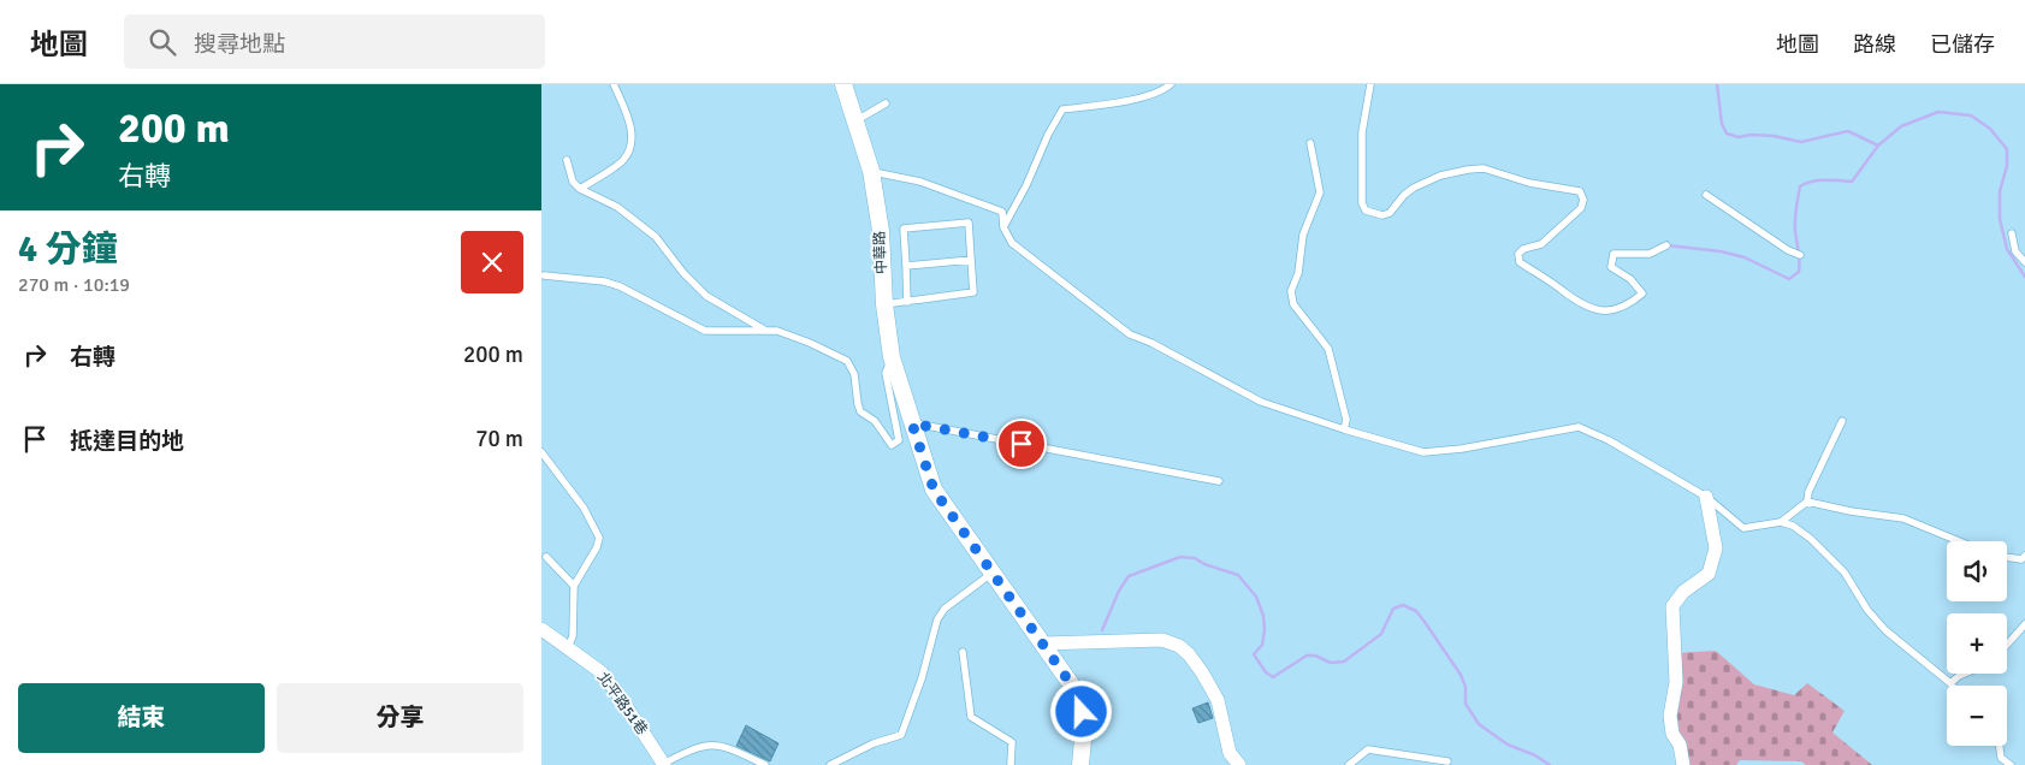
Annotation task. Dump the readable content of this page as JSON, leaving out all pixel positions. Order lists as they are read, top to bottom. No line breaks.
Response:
{"streets":{"street":["中華路","北平路51巷"]},"page":{"header":"地圖","search":"搜尋地點","nav":["地圖","路線","已儲存"],"turn":["200 m","右轉"],"heading":["4 分鐘","270 m · 10:19"],"list":[{"name":"右轉","value":"200 m"},{"name":"抵達目的地","value":"70 m"}],"map_buttons":["+","−"],"buttons":["結束","分享"]}}
